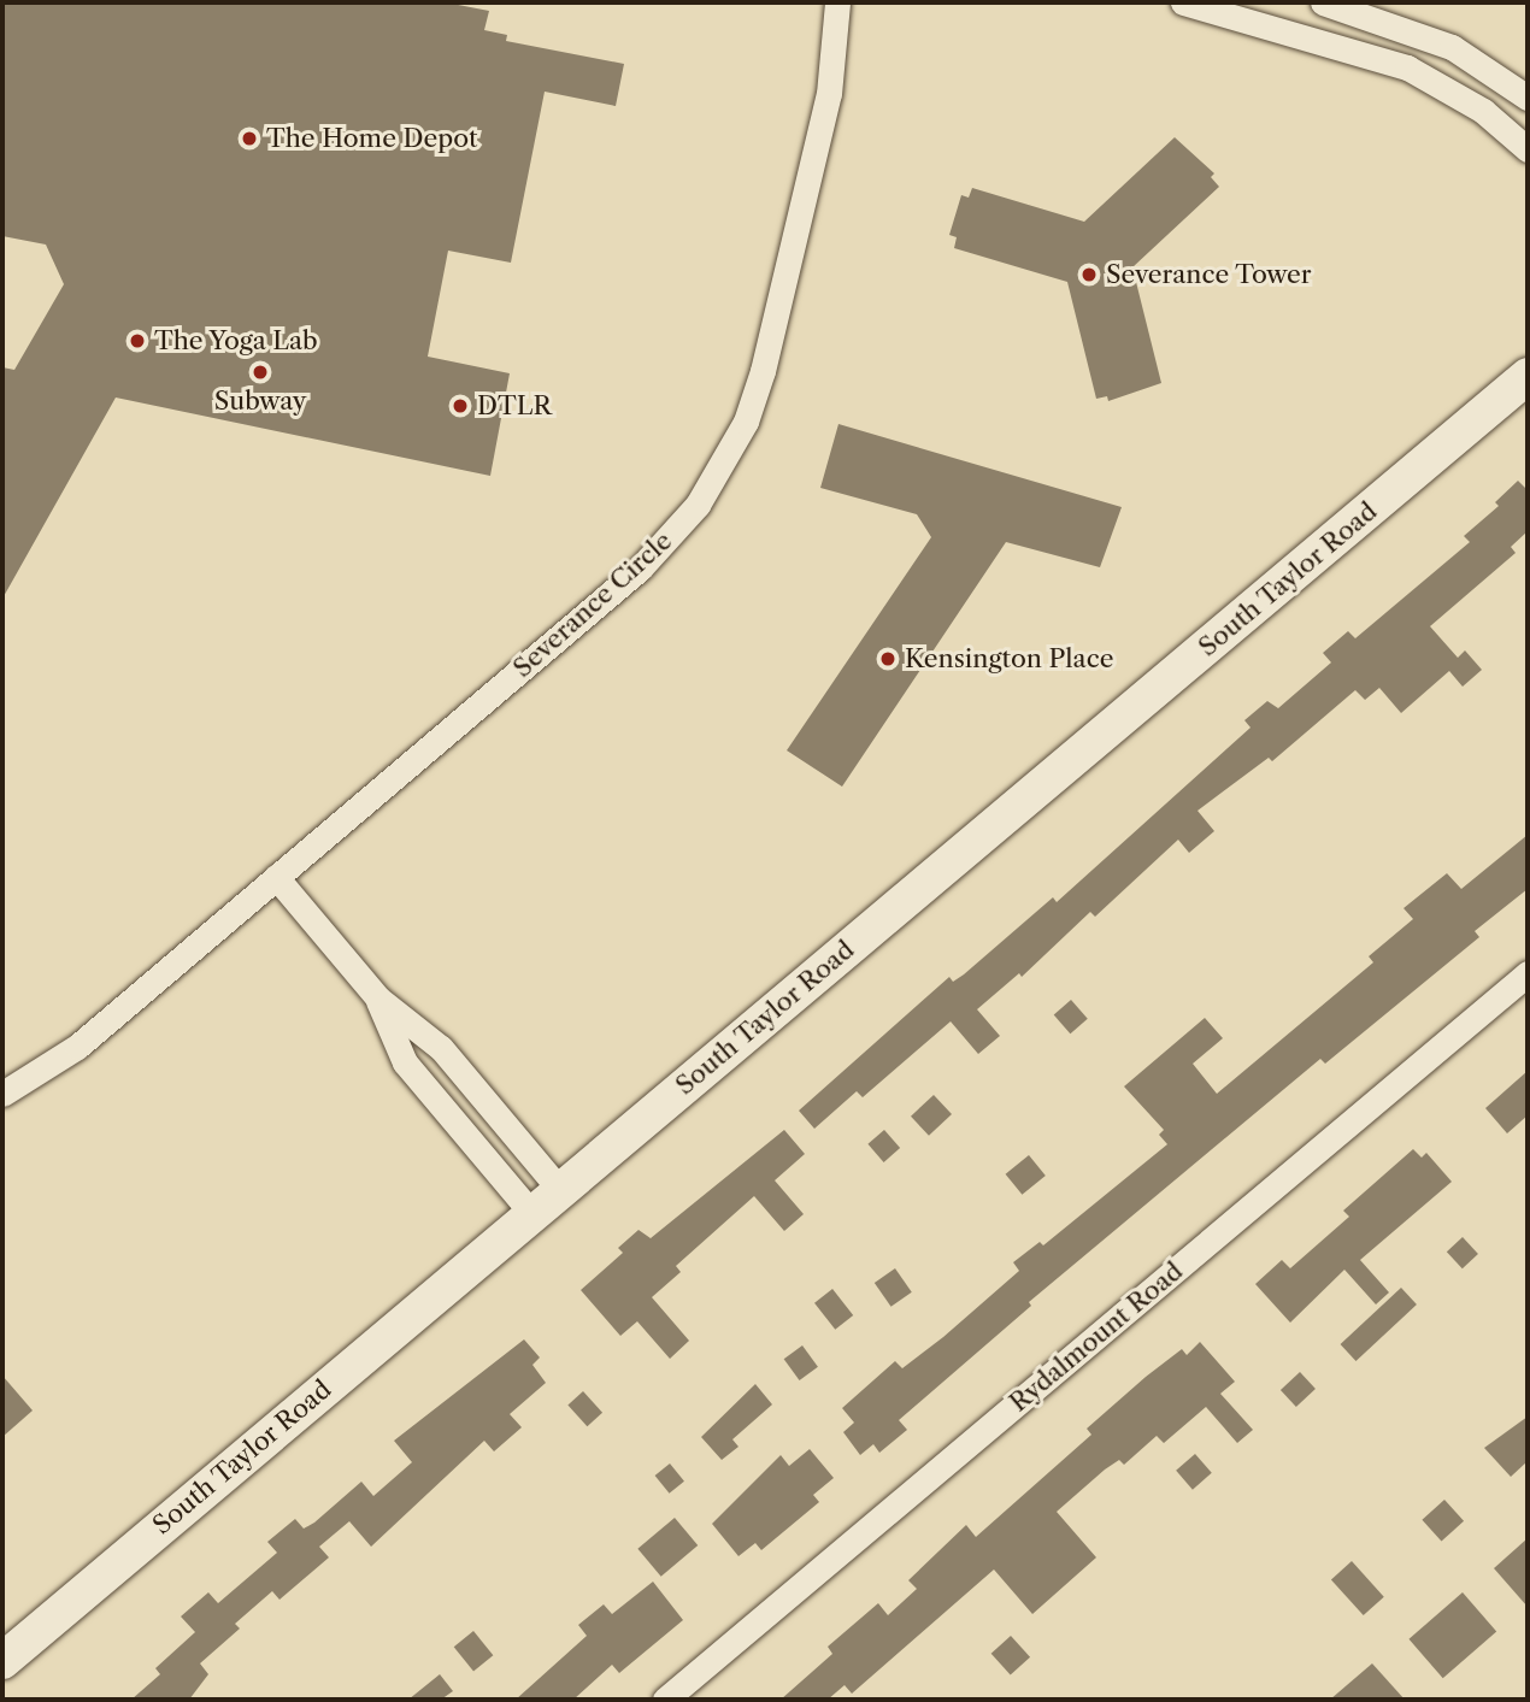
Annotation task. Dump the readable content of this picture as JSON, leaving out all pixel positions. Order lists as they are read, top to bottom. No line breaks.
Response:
{"streets":{"main road":["South Taylor Road"],"street":["Severance Circle","Rydalmount Road"]},"places":["The Home Depot","Severance Tower","The Yoga Lab","Subway","DTLR","Kensington Place"]}
